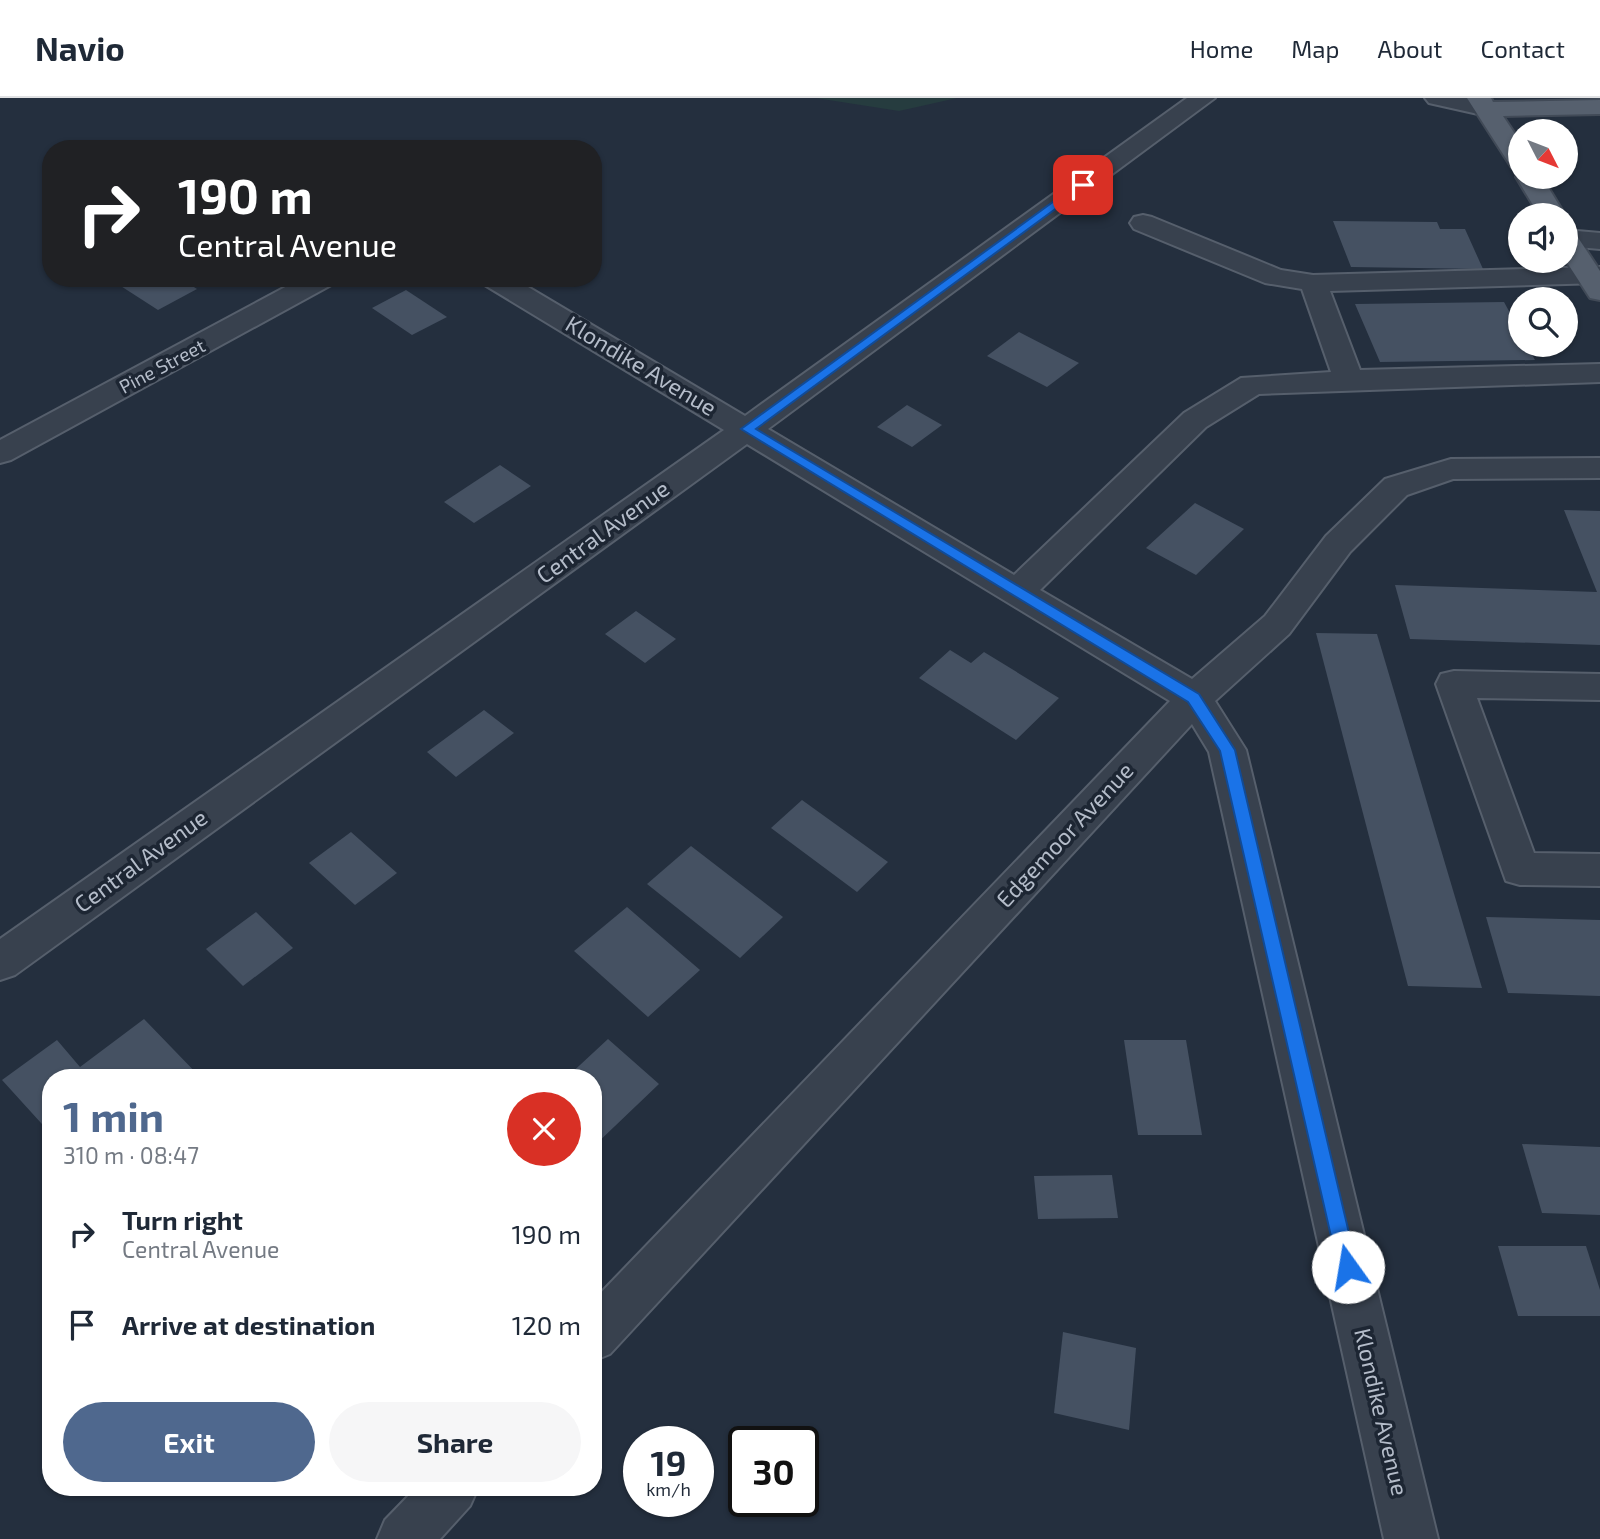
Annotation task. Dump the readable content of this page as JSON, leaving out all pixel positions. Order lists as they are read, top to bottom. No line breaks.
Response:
{"streets":{"street":["Pine Street","Klondike Avenue","Central Avenue","Edgemoor Avenue"]},"crossings":[["Klondike Avenue","Central Avenue"],["Klondike Avenue","Edgemoor Avenue"]],"north":"bottom right","page":{"header":"Navio","nav":["Home","Map","About","Contact"],"turn":["190 m","Central Avenue"],"heading":["1 min","310 m · 08:47"],"list":[{"name":"Turn right","note":"Central Avenue","value":"190 m"},{"name":"Arrive at destination","value":"120 m"}],"buttons":["Exit","Share"],"speed":"19 km/h","limit":"30"}}
